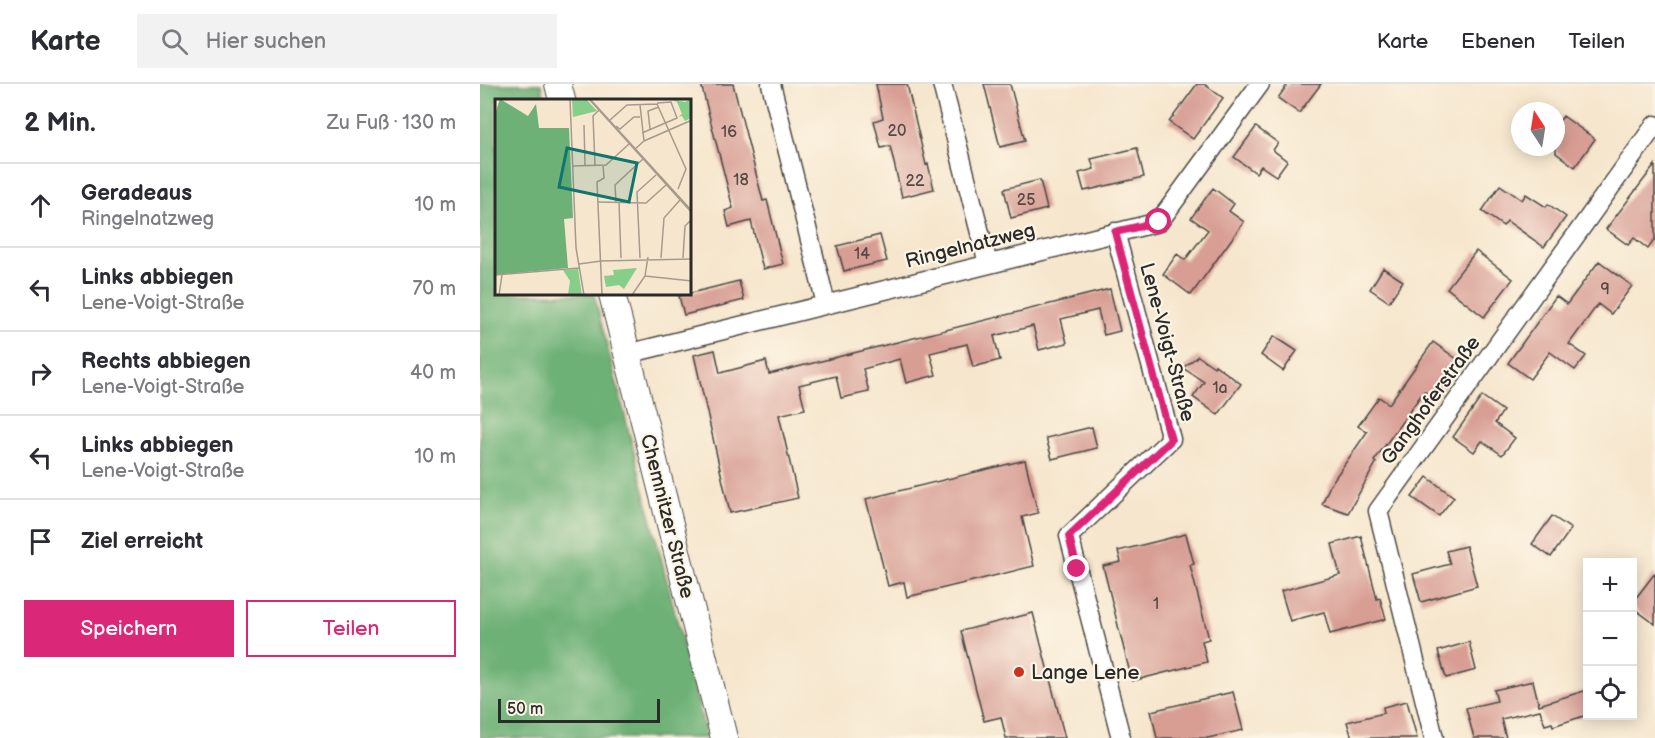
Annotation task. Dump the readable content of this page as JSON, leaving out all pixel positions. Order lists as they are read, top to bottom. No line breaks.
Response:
{"streets":{"main road":["Chemnitzer Straße"],"street":["Ringelnatzweg","Lene-Voigt-Straße","Ganghoferstraße"]},"crossings":[["Ringelnatzweg","Lene-Voigt-Straße"],["Ringelnatzweg","Chemnitzer Straße"]],"places":["Lange Lene"],"house_numbers":["20","16","18","22","25","14","9","1a","1"],"scale_bar":"50 m","north":"top","page":{"header":"Karte","search":"Hier suchen","nav":["Karte","Ebenen","Teilen"],"heading":["2 Min.","Zu Fuß · 130 m"],"list":[["Geradeaus","Ringelnatzweg","10 m"],["Links abbiegen","Lene-Voigt-Straße","70 m"],["Rechts abbiegen","Lene-Voigt-Straße","40 m"],["Links abbiegen","Lene-Voigt-Straße","10 m"],"Ziel erreicht"],"map_buttons":["+","−"],"buttons":["Speichern","Teilen"],"scale":"50 m"}}
